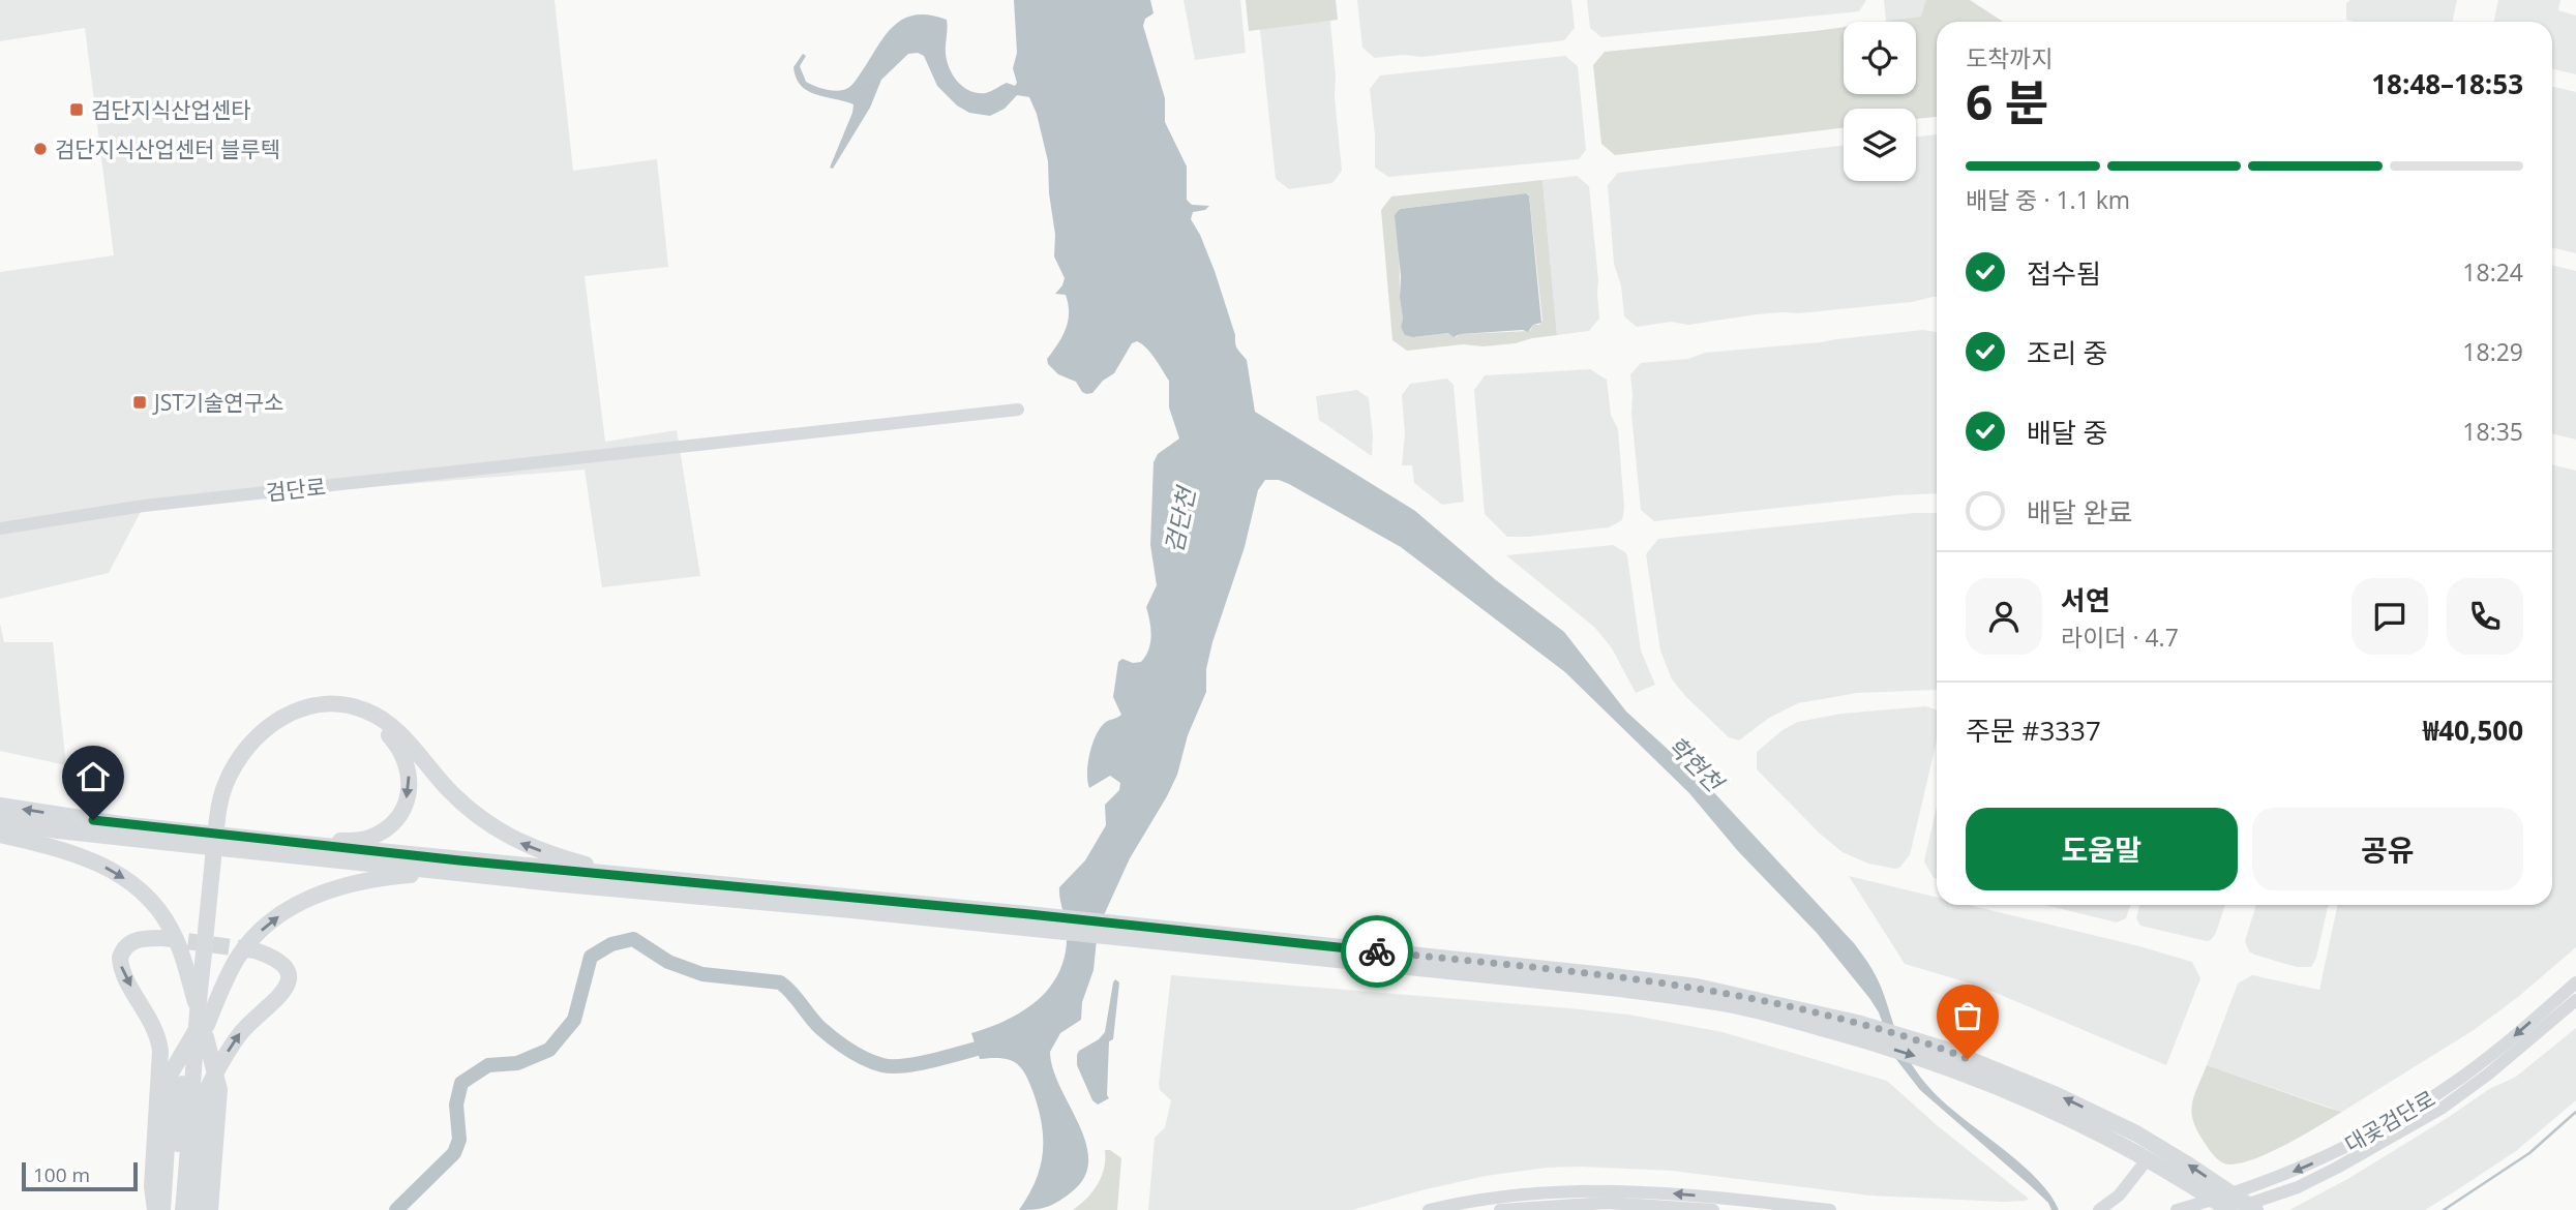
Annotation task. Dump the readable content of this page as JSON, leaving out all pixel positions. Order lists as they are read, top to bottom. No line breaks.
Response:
{"streets":{"main road":["검단로","대곶검단로"]},"water":["검단천","학현천"],"places":{"transit":["검단지식산업센타","JST기술연구소"],"other":["검단지식산업센터 블루텍"]},"scale_bar":"100 m","page":{"heading":["6 분","도착까지","18:48–18:53"],"panel":["서연","라이더 · 4.7","주문 #3337","₩40,500"],"bar":"배달 중 · 1.1 km","list":[["접수됨","18:24"],["조리 중","18:29"],["배달 중","18:35"],"배달 완료"],"buttons":["도움말","공유"],"scale":"100 m"}}
